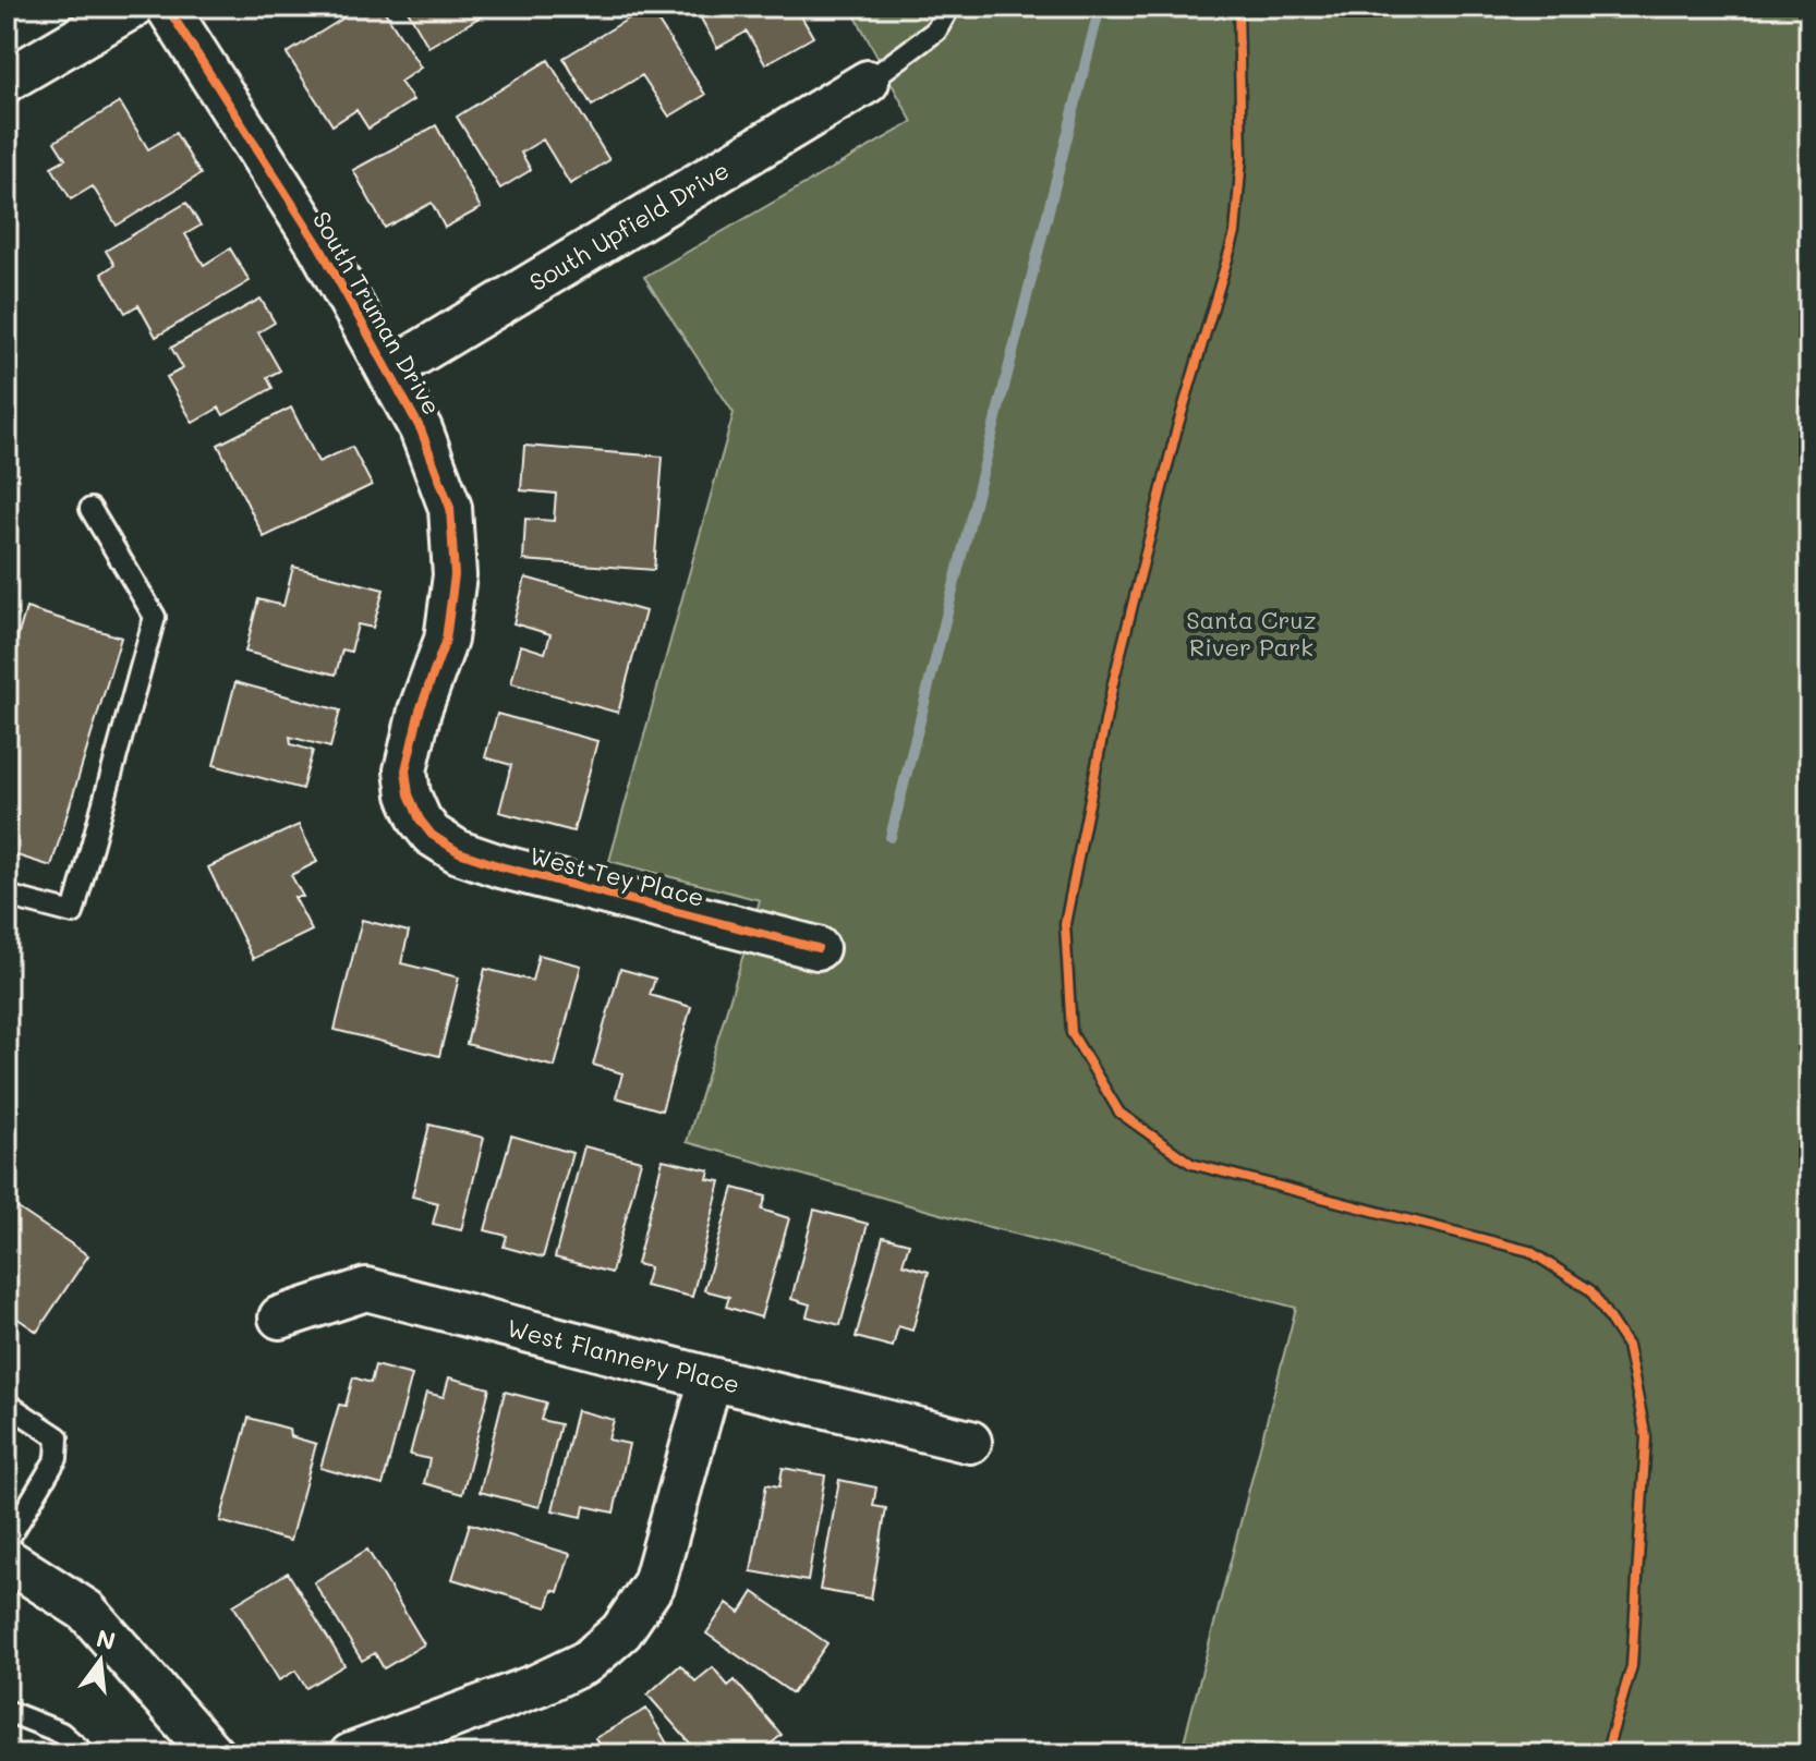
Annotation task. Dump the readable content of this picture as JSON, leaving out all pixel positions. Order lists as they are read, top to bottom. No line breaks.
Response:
{"streets":{"street":["South Upfield Drive","South Truman Drive","West Tey Place","West Flannery Place"]},"crossings":[["South Upfield Drive","South Truman Drive"],["South Truman Drive","West Tey Place"]],"parks":["Santa Cruz River Park"],"north":"top"}
